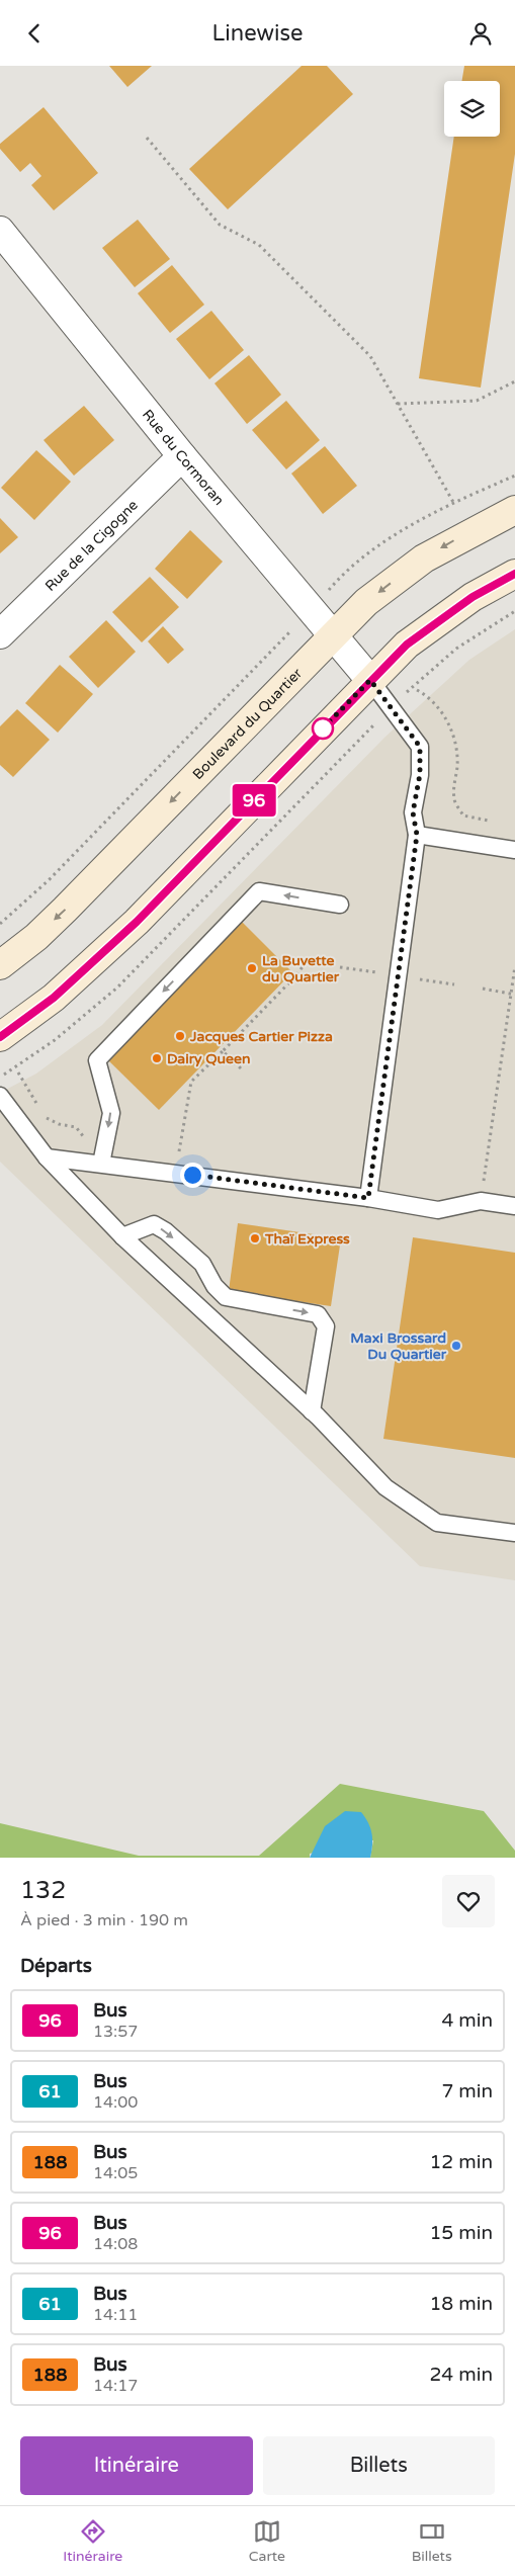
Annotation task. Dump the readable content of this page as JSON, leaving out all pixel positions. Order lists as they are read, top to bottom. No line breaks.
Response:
{"streets":{"main road":["Boulevard du Quartier"],"street":["Rue du Cormoran","Rue de la Cigogne"]},"crossings":[["Rue du Cormoran","Rue de la Cigogne"],["Rue du Cormoran","Boulevard du Quartier"]],"places":["La Buvette du Quartier","Jacques Cartier Pizza","Dairy Queen","Thaï Express","Maxi Brossard Du Quartier"],"lines":["bus line 96"],"page":{"header":"Linewise","on_map":"96","heading":[["132","À pied · 3 min · 190 m"],"Départs"],"list":[{"mark":"96","name":"Bus","note":"13:57","value":"4 min"},{"mark":"61","name":"Bus","note":"14:00","value":"7 min"},{"mark":"188","name":"Bus","note":"14:05","value":"12 min"},{"mark":"96","name":"Bus","note":"14:08","value":"15 min"},{"mark":"61","name":"Bus","note":"14:11","value":"18 min"},{"mark":"188","name":"Bus","note":"14:17","value":"24 min"}],"buttons":["Itinéraire","Billets"],"tabs":["Itinéraire","Carte","Billets"]}}
